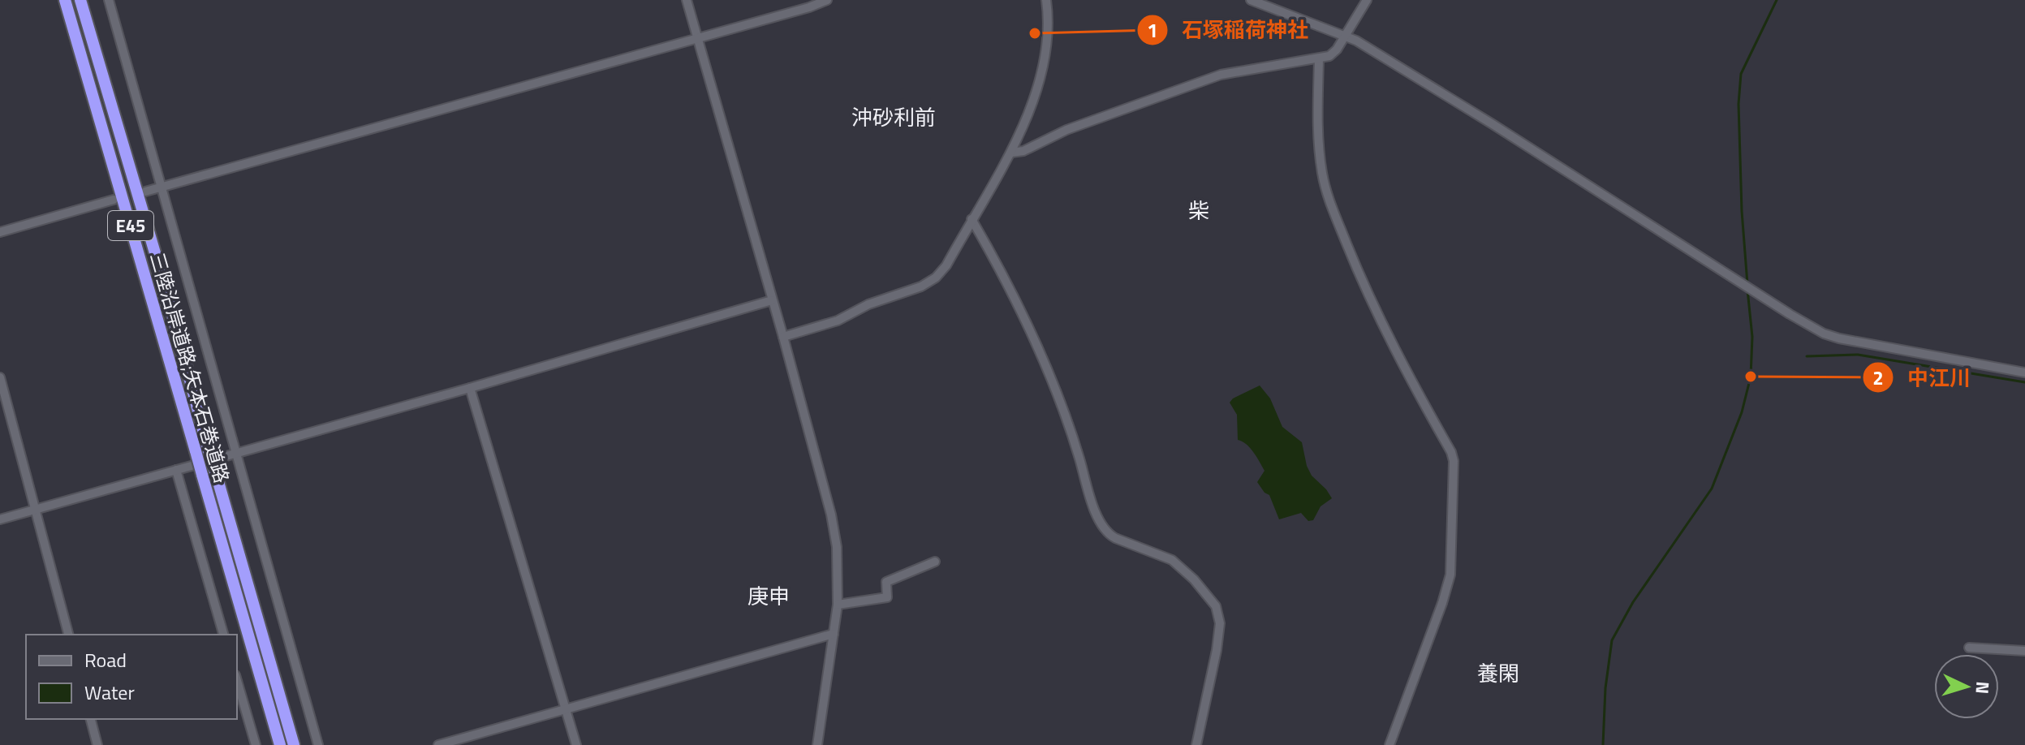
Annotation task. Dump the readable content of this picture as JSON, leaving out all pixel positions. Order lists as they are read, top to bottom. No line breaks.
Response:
{"streets":{"highway":["E45","三陸沿岸道路;矢本石巻道路"]},"districts":["沖砂利前","柴","庚申","養閑"],"places":["石塚稲荷神社","中江川"],"legend":["Road","Water"],"north":"right"}
